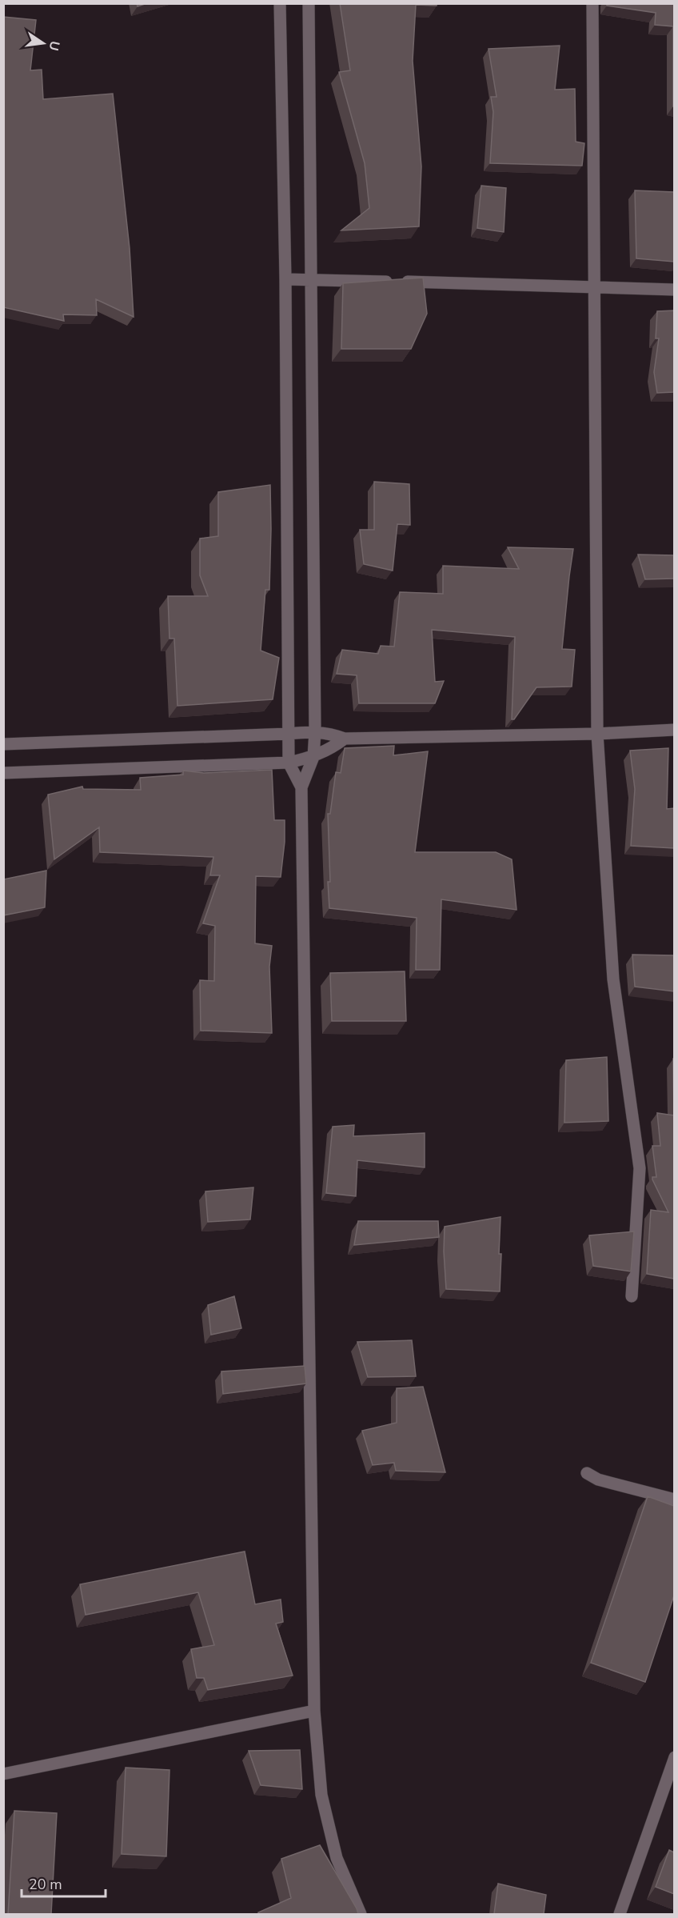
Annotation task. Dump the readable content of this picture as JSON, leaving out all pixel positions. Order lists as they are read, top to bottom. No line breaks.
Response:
{"scale_bar":"20 m","north":"right"}
